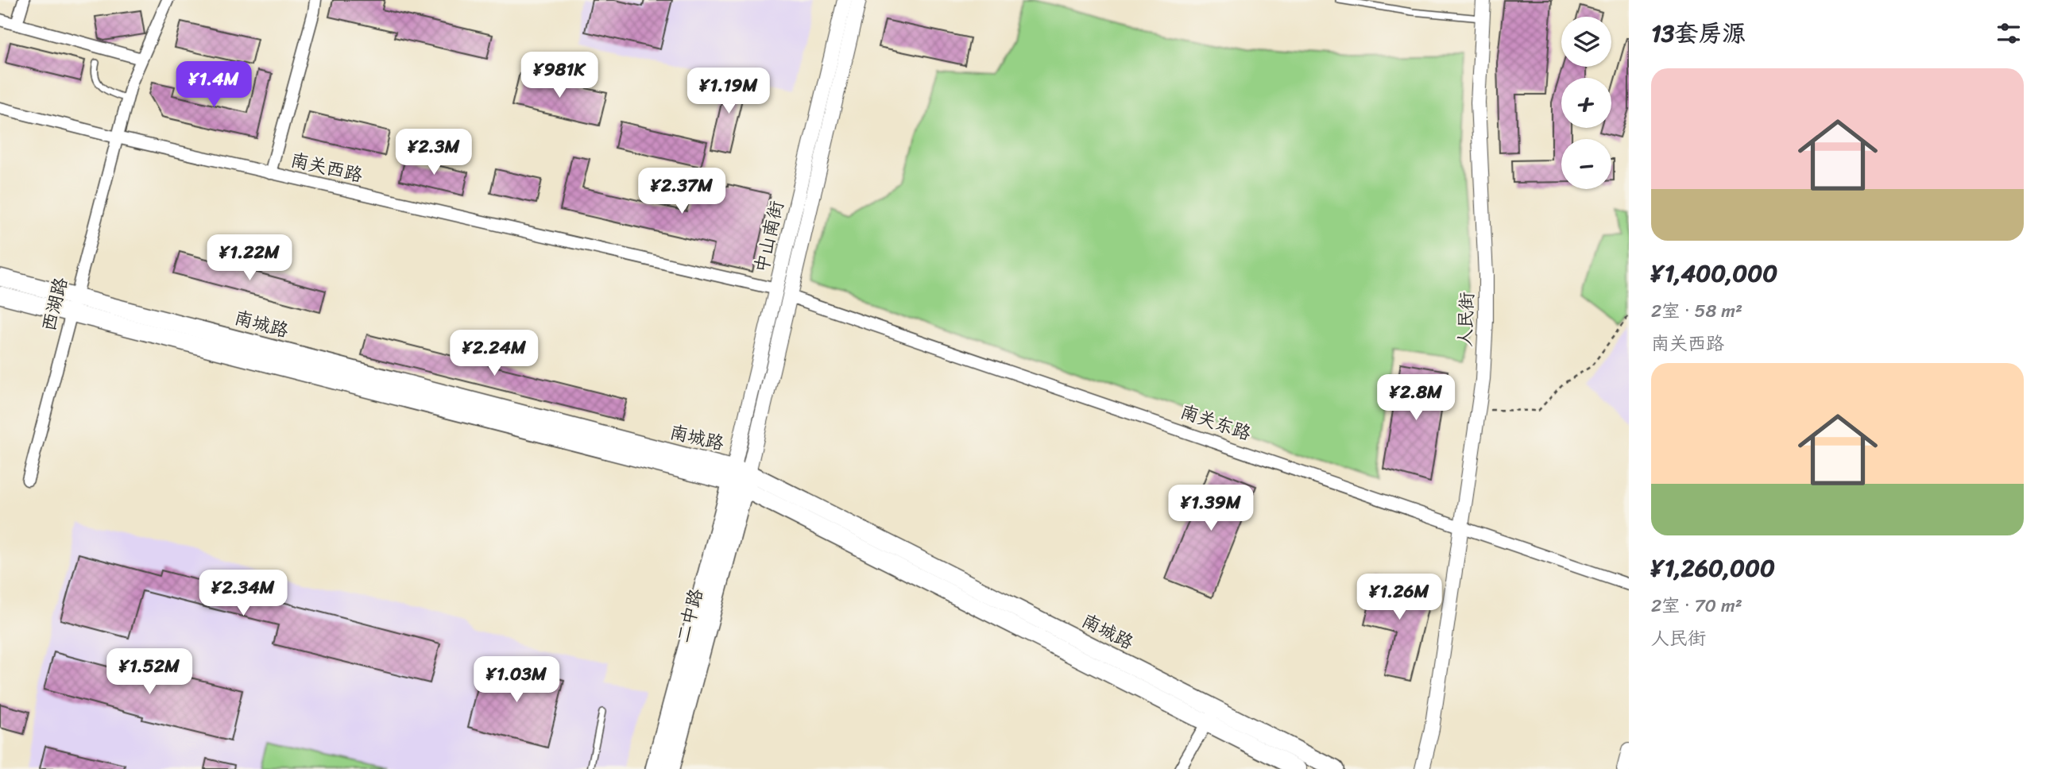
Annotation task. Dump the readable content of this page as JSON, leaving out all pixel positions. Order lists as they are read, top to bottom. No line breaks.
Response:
{"streets":{"main road":["南城路","二中路"],"street":["南关西路","中山南街","西湖路","人民街","南关东路"]},"crossings":[["南关西路","中山南街"],["南关西路","西湖路"],["中山南街","南城路"],["中山南街","南关东路"],["中山南街","二中路"],["西湖路","南城路"],["人民街","南关东路"],["南城路","二中路"]],"page":{"heading":"13套房源","map_buttons":["+","−"],"price":["¥981K","¥1.4M","¥1.19M","¥2.3M","¥2.37M","¥1.22M","¥2.24M","¥2.8M","¥1.39M","¥2.34M","¥1.26M","¥1.52M","¥1.03M"],"list":[{"name":"¥1,400,000","note":"2室 · 58 m² · 南关西路"},{"name":"¥1,260,000","note":"2室 · 70 m² · 人民街"}]}}
